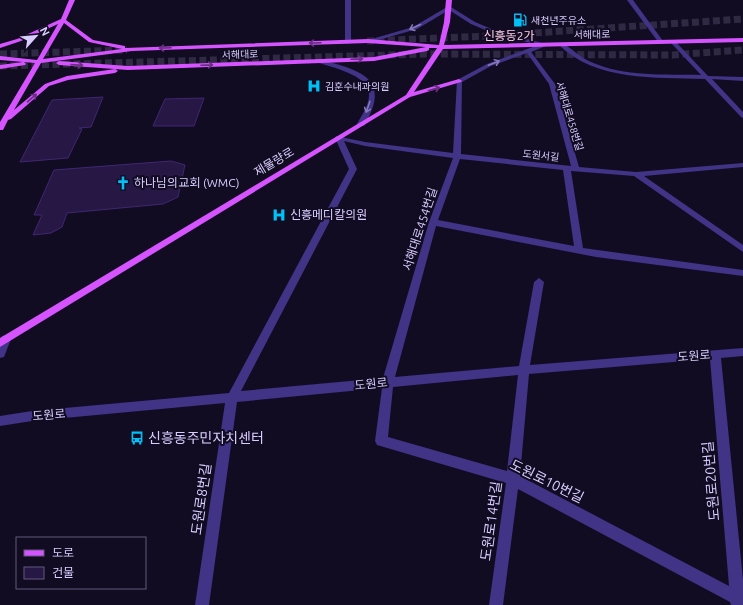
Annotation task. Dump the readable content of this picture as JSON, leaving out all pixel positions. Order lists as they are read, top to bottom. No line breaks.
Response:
{"streets":{"main road":["서해대로","제물량로"],"street":["서해대로458번길","도원서길","서해대로454번길","도원로","도원로10번길","도원로20번길","도원로8번길","도원로14번길"]},"crossings":[["서해대로","제물량로"],["서해대로458번길","도원서길"],["도원서길","제물량로"],["도원서길","서해대로454번길"],["도원서길","도원로8번길"],["제물량로","도원로8번길"],["서해대로454번길","도원로"],["서해대로454번길","도원로10번길"],["도원로","도원로10번길"],["도원로","도원로20번길"],["도원로","도원로8번길"],["도원로","도원로14번길"],["도원로10번길","도원로20번길"],["도원로10번길","도원로14번길"]],"districts":["신흥동2가"],"places":{"fuel station":["새천년주유소"],"hospital":["김훈수내과의원","신흥메디칼의원"],"church":["하나님의교회 (WMC)"],"bus stop":["신흥동주민자치센터"]},"legend":["도로","건물"],"north":"top right"}
